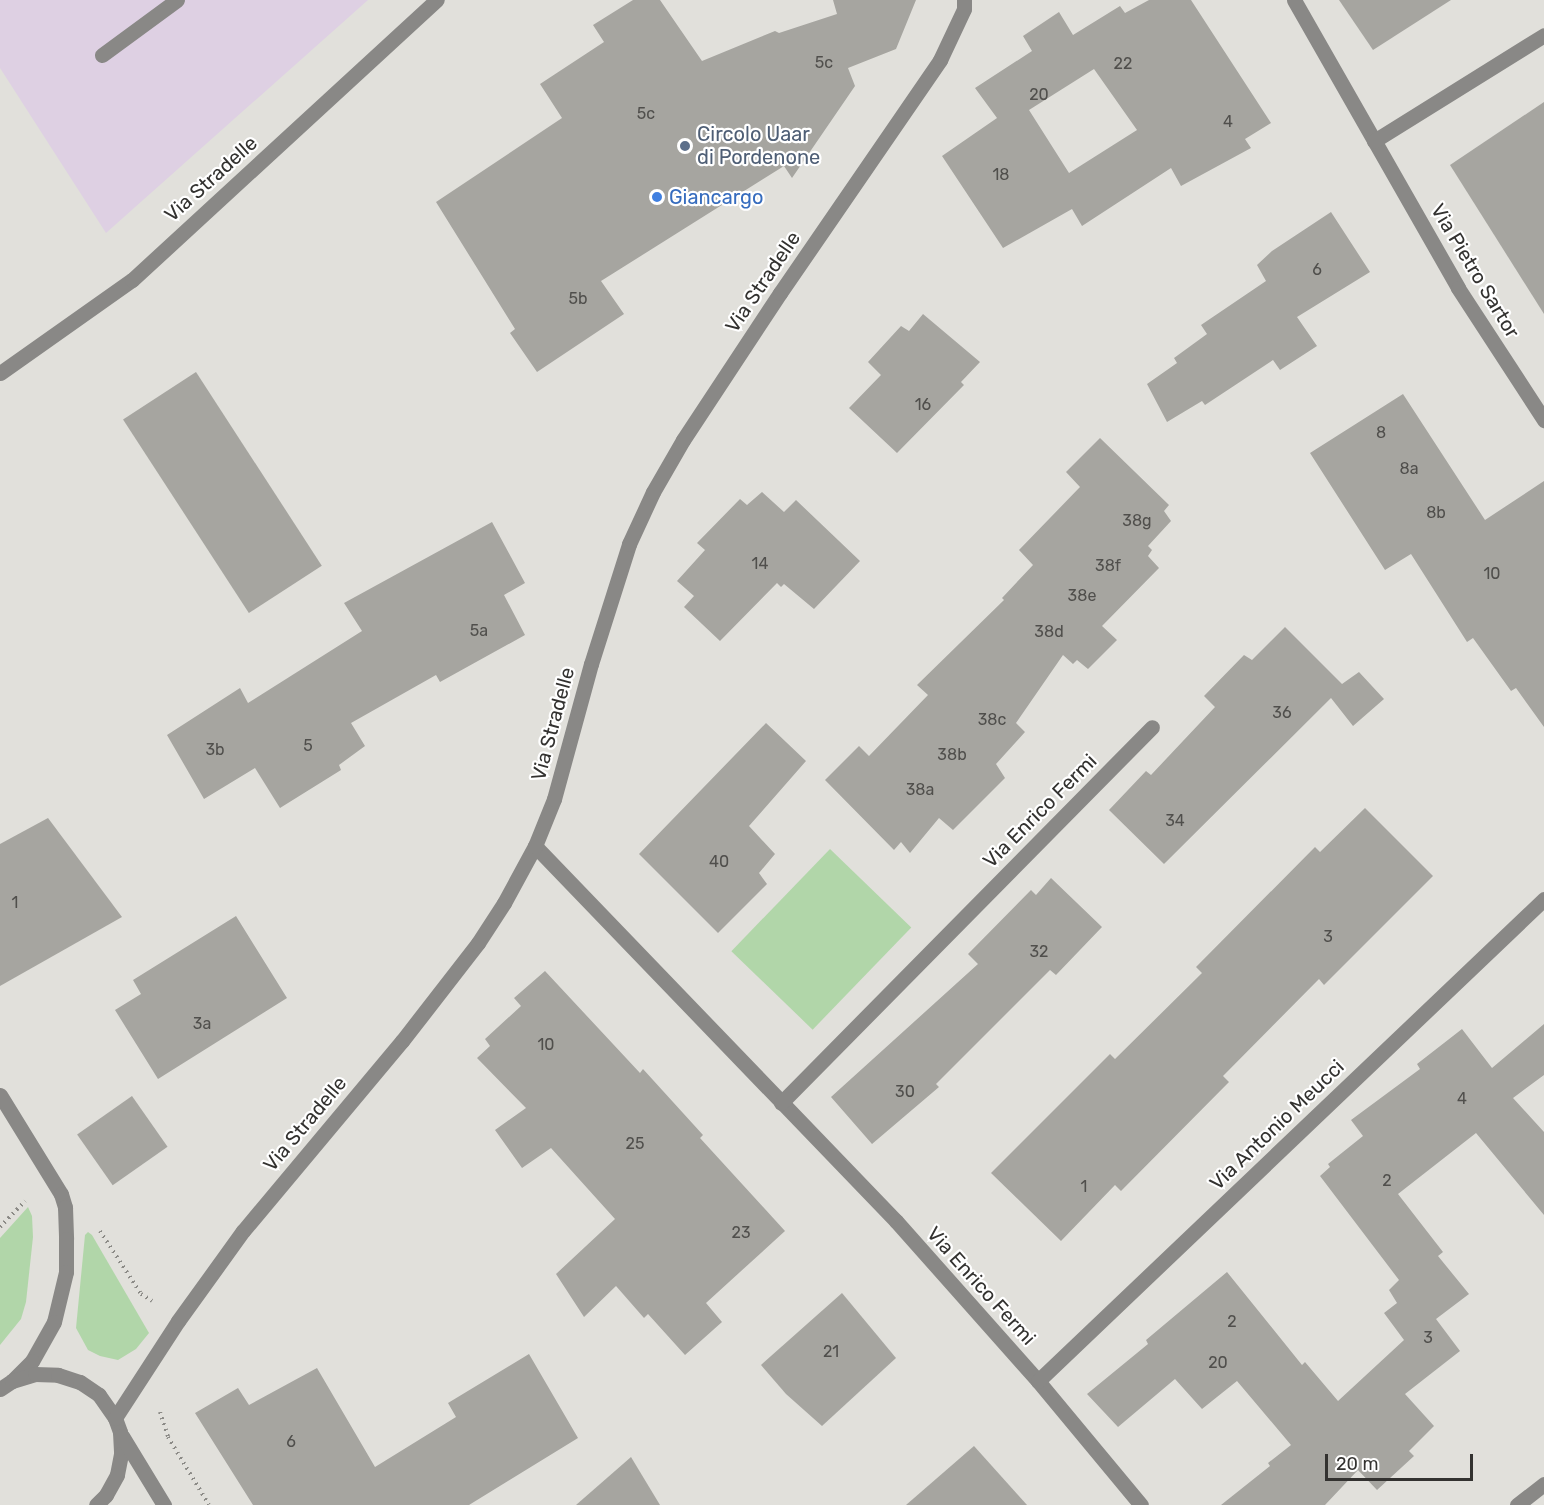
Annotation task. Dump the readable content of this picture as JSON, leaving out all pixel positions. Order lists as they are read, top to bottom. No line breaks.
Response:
{"streets":{"street":["Via Stradelle","Via Pietro Sartor","Via Enrico Fermi","Via Antonio Meucci"]},"crossings":[["Via Stradelle","Via Enrico Fermi"],["Via Enrico Fermi","Via Antonio Meucci"]],"places":["Circolo Uaar di Pordenone","Giancargo"],"house_numbers":["5c","22","20","5c","4","18","6","5b","16","8","8a","8b","38g","14","38f","10","38e","5a","38d","36","38c","5","3b","38b","38a","34","40","1","3","32","3a","10","30","4","25","2","1","23","2","3","21","20","6"],"scale_bar":"20 m"}
